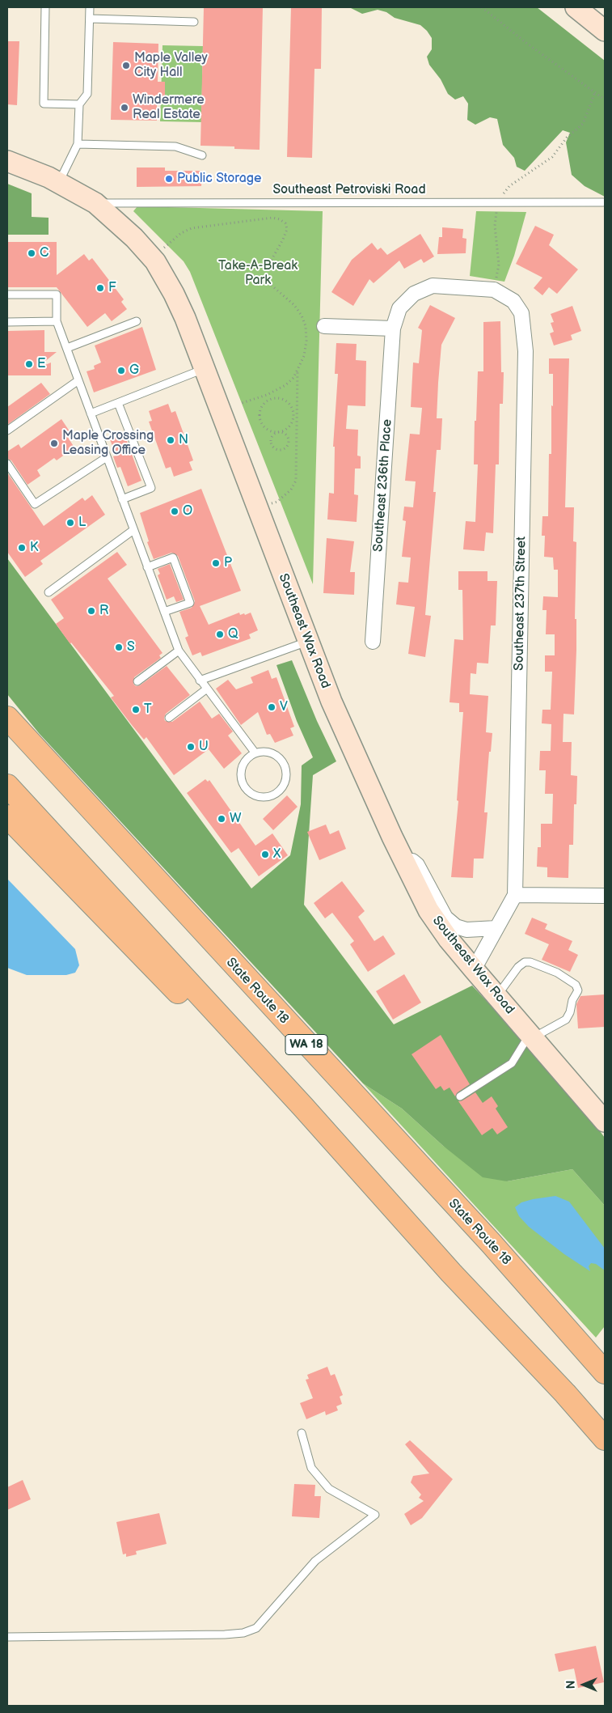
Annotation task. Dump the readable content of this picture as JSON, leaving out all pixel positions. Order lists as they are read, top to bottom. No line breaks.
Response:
{"streets":{"highway":["State Route 18","WA 18"],"main road":["Southeast Wax Road"],"street":["Southeast 236th Place","Southeast 237th Street"],"lane":["Southeast Petroviski Road"]},"crossings":[["Southeast Petroviski Road","Southeast Wax Road"],["Southeast 236th Place","Southeast 237th Street"],["Southeast 237th Street","Southeast Wax Road"]],"parks":["Take-A-Break Park"],"places":["Maple Valley City Hall","Windermere Real Estate","Public Storage","C","F","E","G","N","Maple Crossing Leasing Office","O","L","K","P","R","Q","S","V","T","U","W","X"],"north":"left"}
